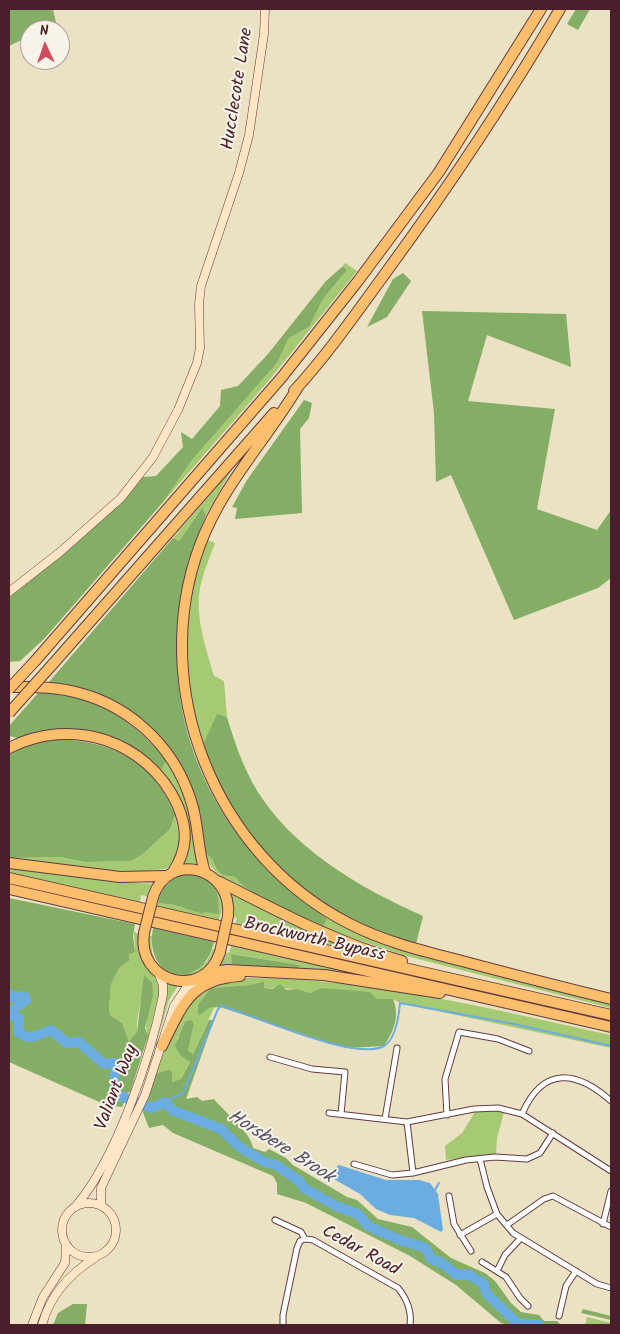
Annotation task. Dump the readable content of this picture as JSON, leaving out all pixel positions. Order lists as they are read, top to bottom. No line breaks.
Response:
{"streets":{"highway":["Brockworth Bypass"],"main road":["Hucclecote Lane","Valiant Way"],"street":["Cedar Road"]},"water":["Horsbere Brook"],"north":"top"}
